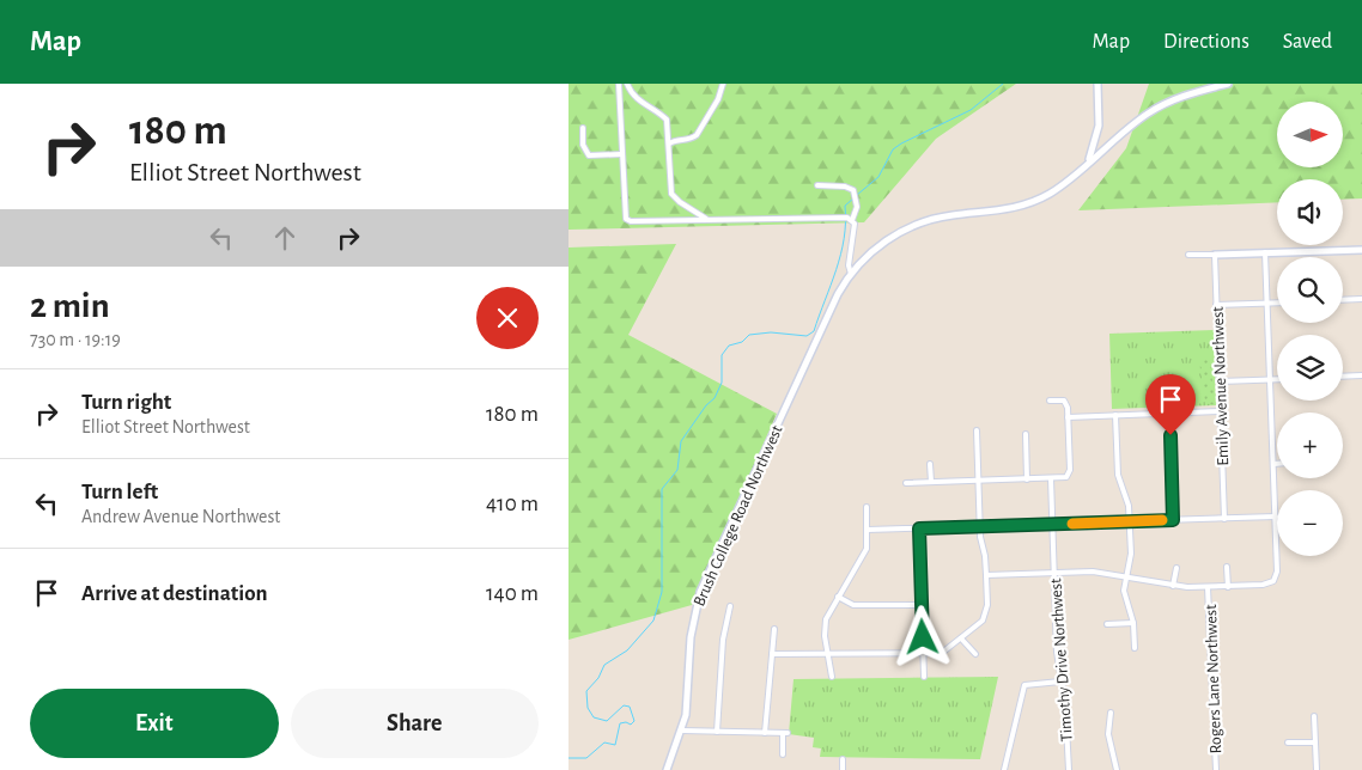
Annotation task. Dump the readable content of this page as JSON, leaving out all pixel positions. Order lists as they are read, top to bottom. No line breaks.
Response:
{"streets":{"street":["Emily Avenue Northwest","Brush College Road Northwest","Timothy Drive Northwest","Rogers Lane Northwest"]},"north":"right","page":{"header":"Map","nav":["Map","Directions","Saved"],"turn":["180 m","Elliot Street Northwest"],"map_buttons":["+","−"],"heading":["2 min","730 m · 19:19"],"list":[{"name":"Turn right","note":"Elliot Street Northwest","value":"180 m"},{"name":"Turn left","note":"Andrew Avenue Northwest","value":"410 m"},{"name":"Arrive at destination","value":"140 m"}],"buttons":["Exit","Share"]}}
